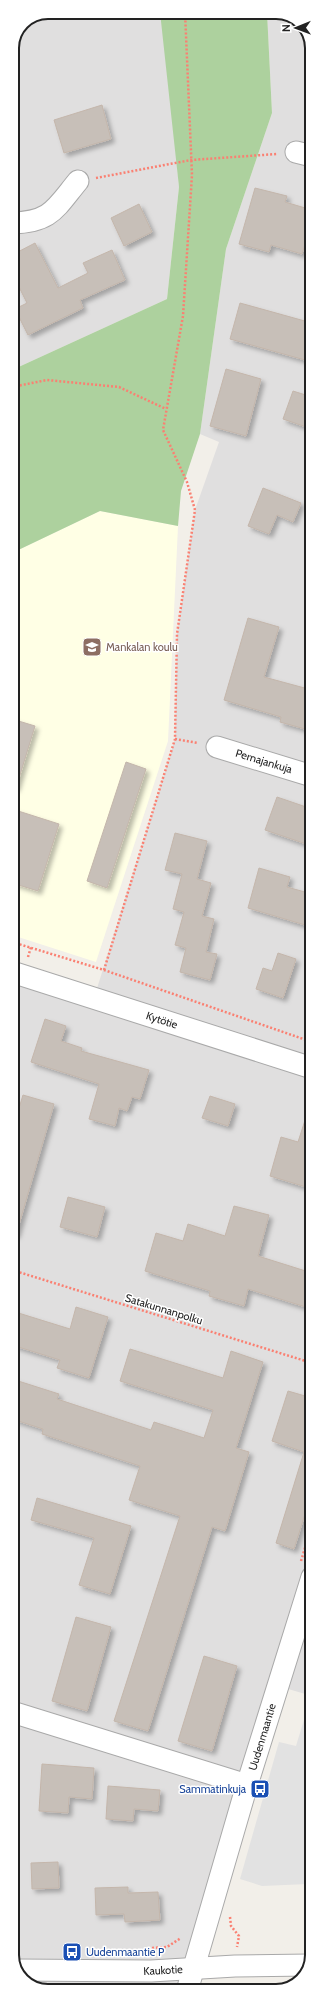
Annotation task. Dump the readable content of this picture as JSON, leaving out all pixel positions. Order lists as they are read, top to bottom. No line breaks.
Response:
{"streets":{"street":["Pernajankuja","Kytötie","Uudenmaantie","Kaukotie"],"path":["Satakunnanpolku"]},"crossings":[["Uudenmaantie","Kaukotie"]],"places":{"school or university":["Mankalan koulu"],"bus stop":["Sammatinkuja","Uudenmaantie P"]},"north":"left"}
